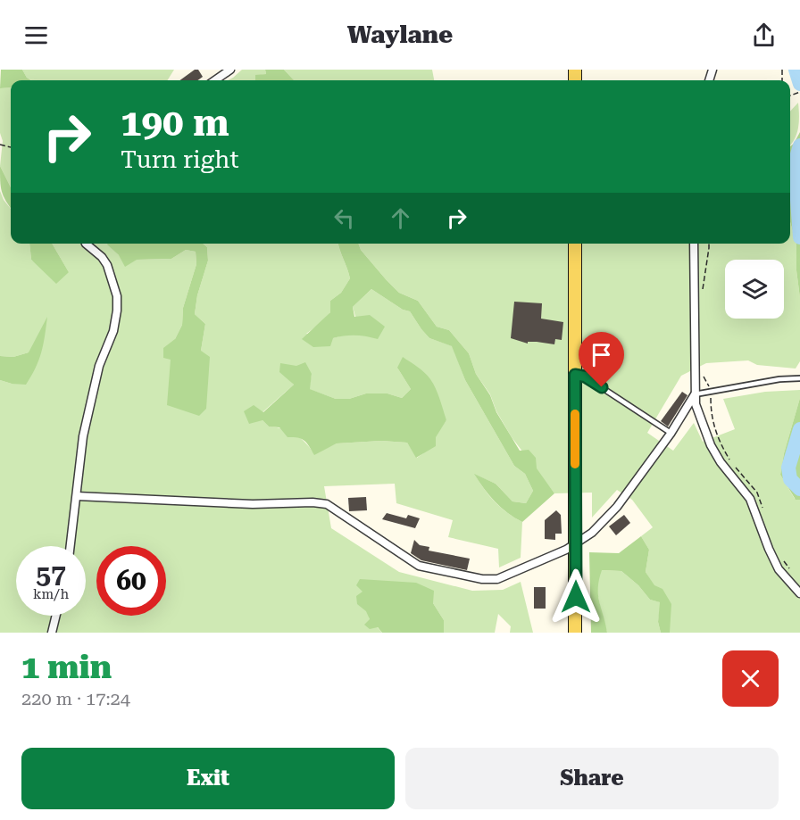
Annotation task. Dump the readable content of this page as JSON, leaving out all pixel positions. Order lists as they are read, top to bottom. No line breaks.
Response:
{"page":{"header":"Waylane","turn":["190 m","Turn right"],"speed":"57 km/h","limit":"60","heading":["1 min","220 m · 17:24"],"buttons":["Exit","Share"]}}
